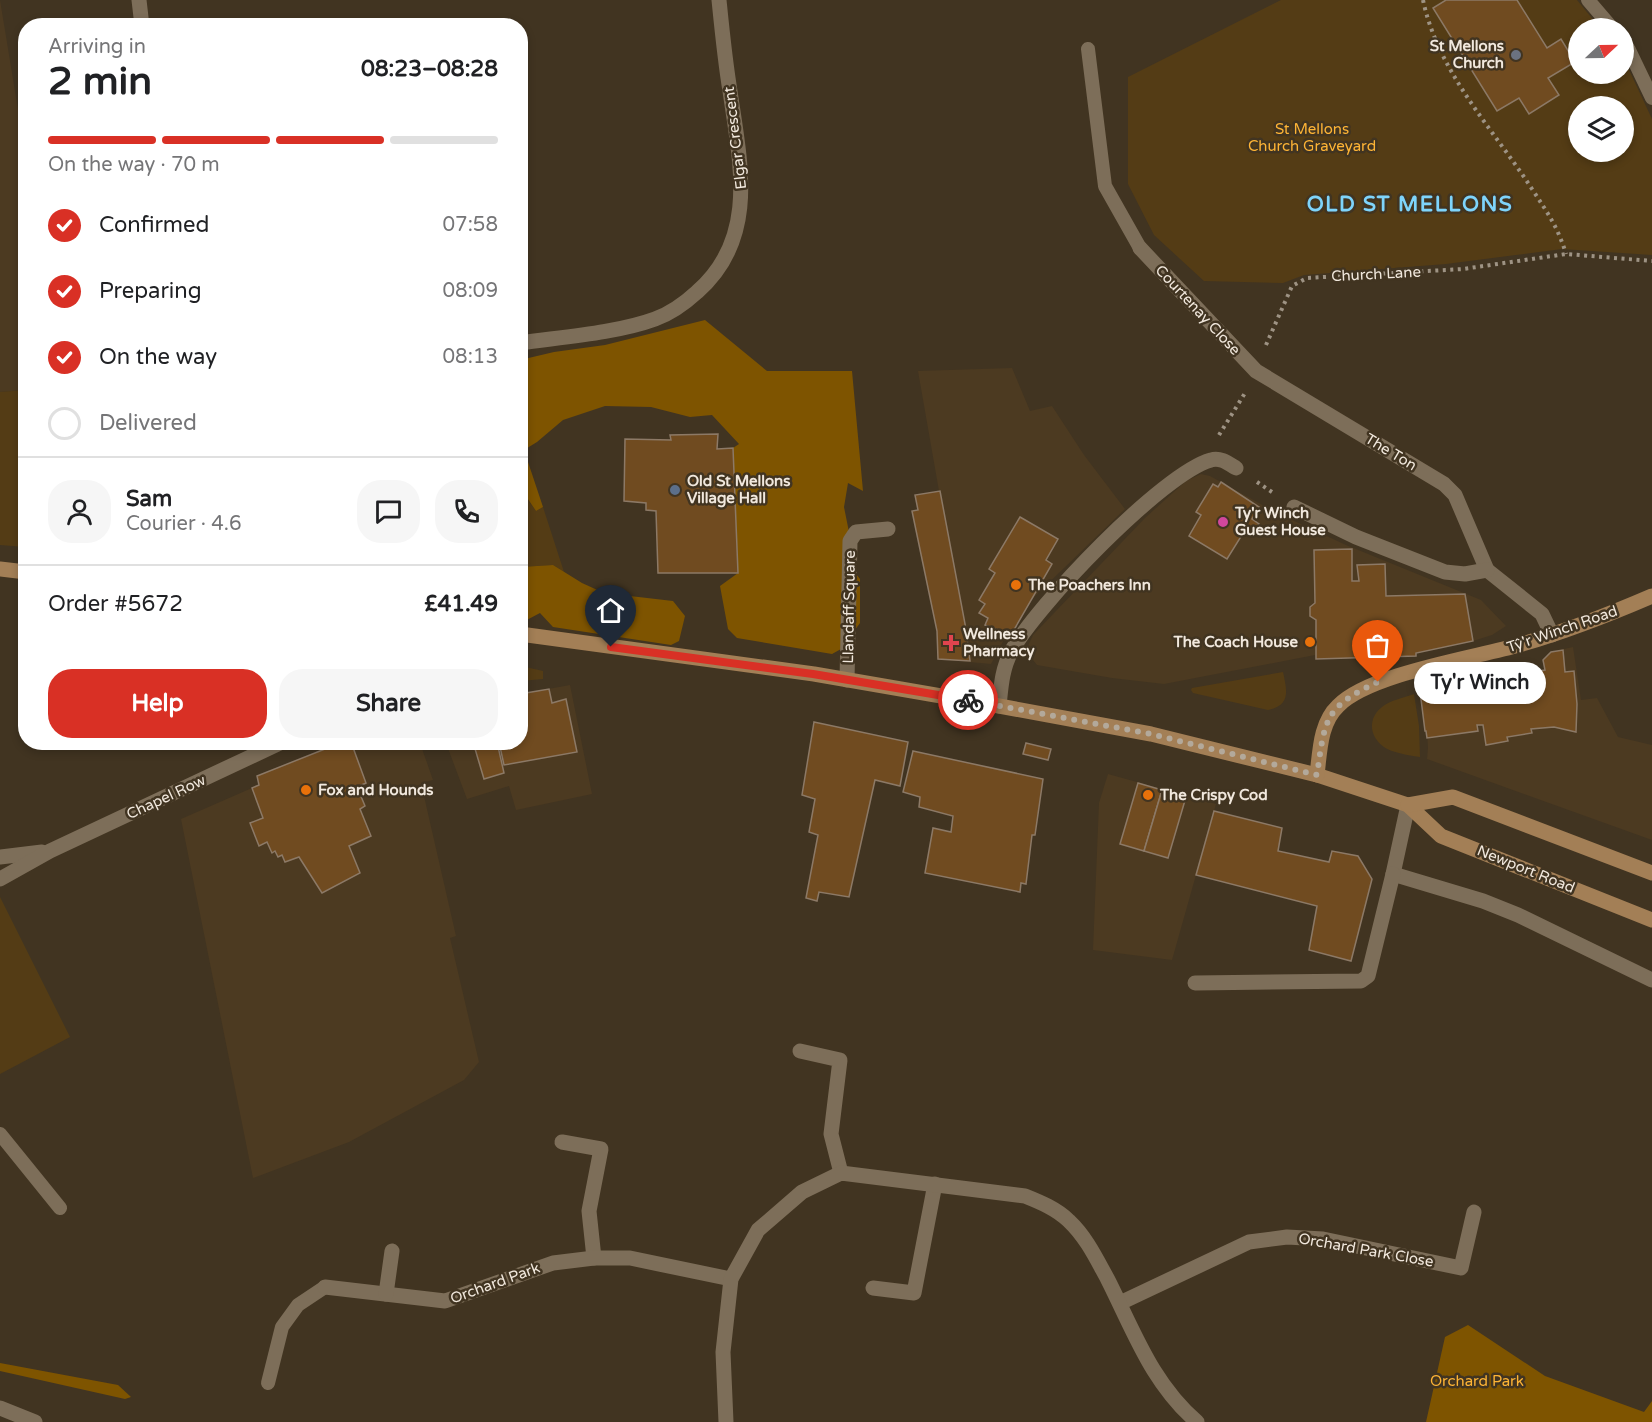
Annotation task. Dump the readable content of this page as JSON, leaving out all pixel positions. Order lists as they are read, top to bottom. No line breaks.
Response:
{"streets":{"main road":["Tŷ'r Winch Road","Newport Road"],"street":["Elgar Crescent","Courtenay Close","The Ton","Llandaff Square","Chapel Row","Orchard Park Close","Orchard Park"],"path":["Church Lane"]},"crossings":[["Church Lane","Courtenay Close"],["Church Lane","The Ton"],["Courtenay Close","The Ton"],["The Ton","Tŷ'r Winch Road"],["Llandaff Square","Newport Road"],["Tŷ'r Winch Road","Newport Road"]],"districts":["OLD ST MELLONS"],"parks":["St Mellons Church Graveyard","Orchard Park"],"places":{"other":["St Mellons Church","Old St Mellons Village Hall","Ty'r Winch Guest House","The Poachers Inn","The Coach House","Ty'r Winch","Fox and Hounds","The Crispy Cod"],"health":["Wellness Pharmacy"]},"north":"right","page":{"heading":["2 min","Arriving in","08:23–08:28"],"panel":["Sam","Courier · 4.6","Order #5672","£41.49"],"bar":"On the way · 70 m","list":[["Confirmed","07:58"],["Preparing","08:09"],["On the way","08:13"],"Delivered"],"buttons":["Help","Share"],"bubble":"Ty'r Winch"}}
